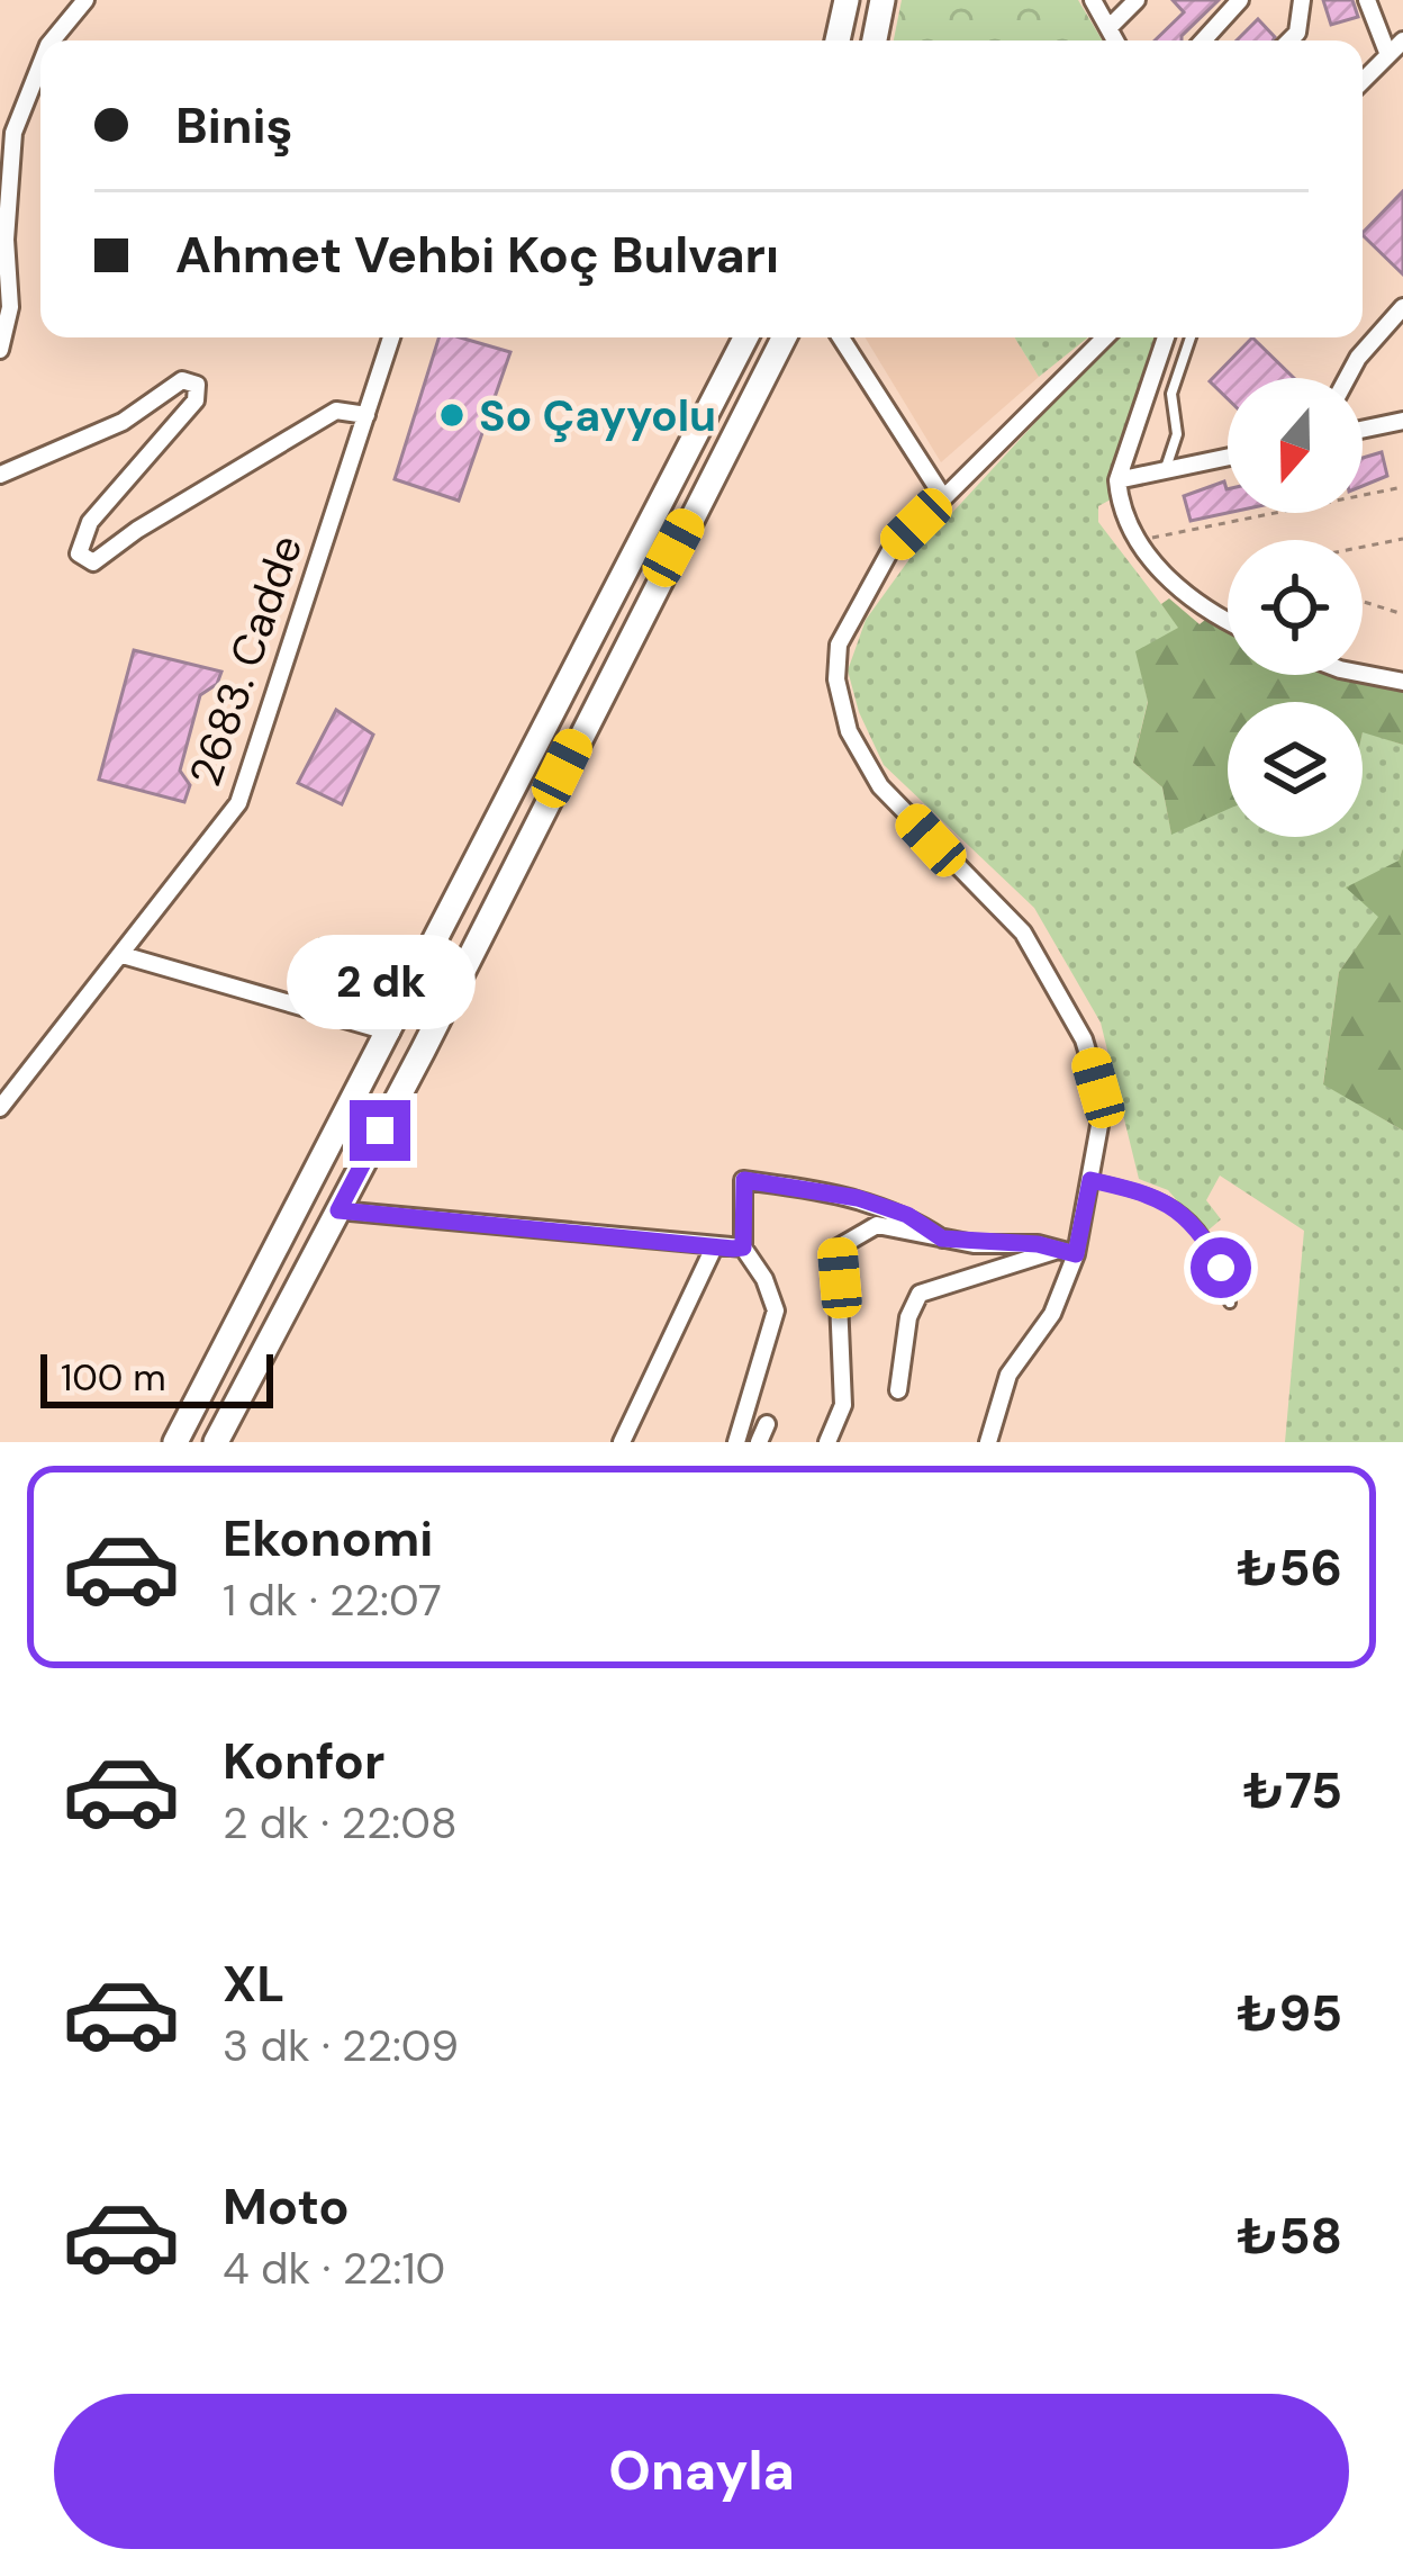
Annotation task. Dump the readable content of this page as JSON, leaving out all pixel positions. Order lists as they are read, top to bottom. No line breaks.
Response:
{"streets":{"street":["2683. Cadde"]},"places":["So Çayyolu"],"scale_bar":"100 m","north":"bottom","page":{"banner":["Biniş","Ahmet Vehbi Koç Bulvarı"],"bubble":"2 dk","scale":"100 m","list":[{"name":"Ekonomi","note":"1 dk · 22:07","value":"₺56"},{"name":"Konfor","note":"2 dk · 22:08","value":"₺75"},{"name":"XL","note":"3 dk · 22:09","value":"₺95"},{"name":"Moto","note":"4 dk · 22:10","value":"₺58"}],"buttons":"Onayla"}}
